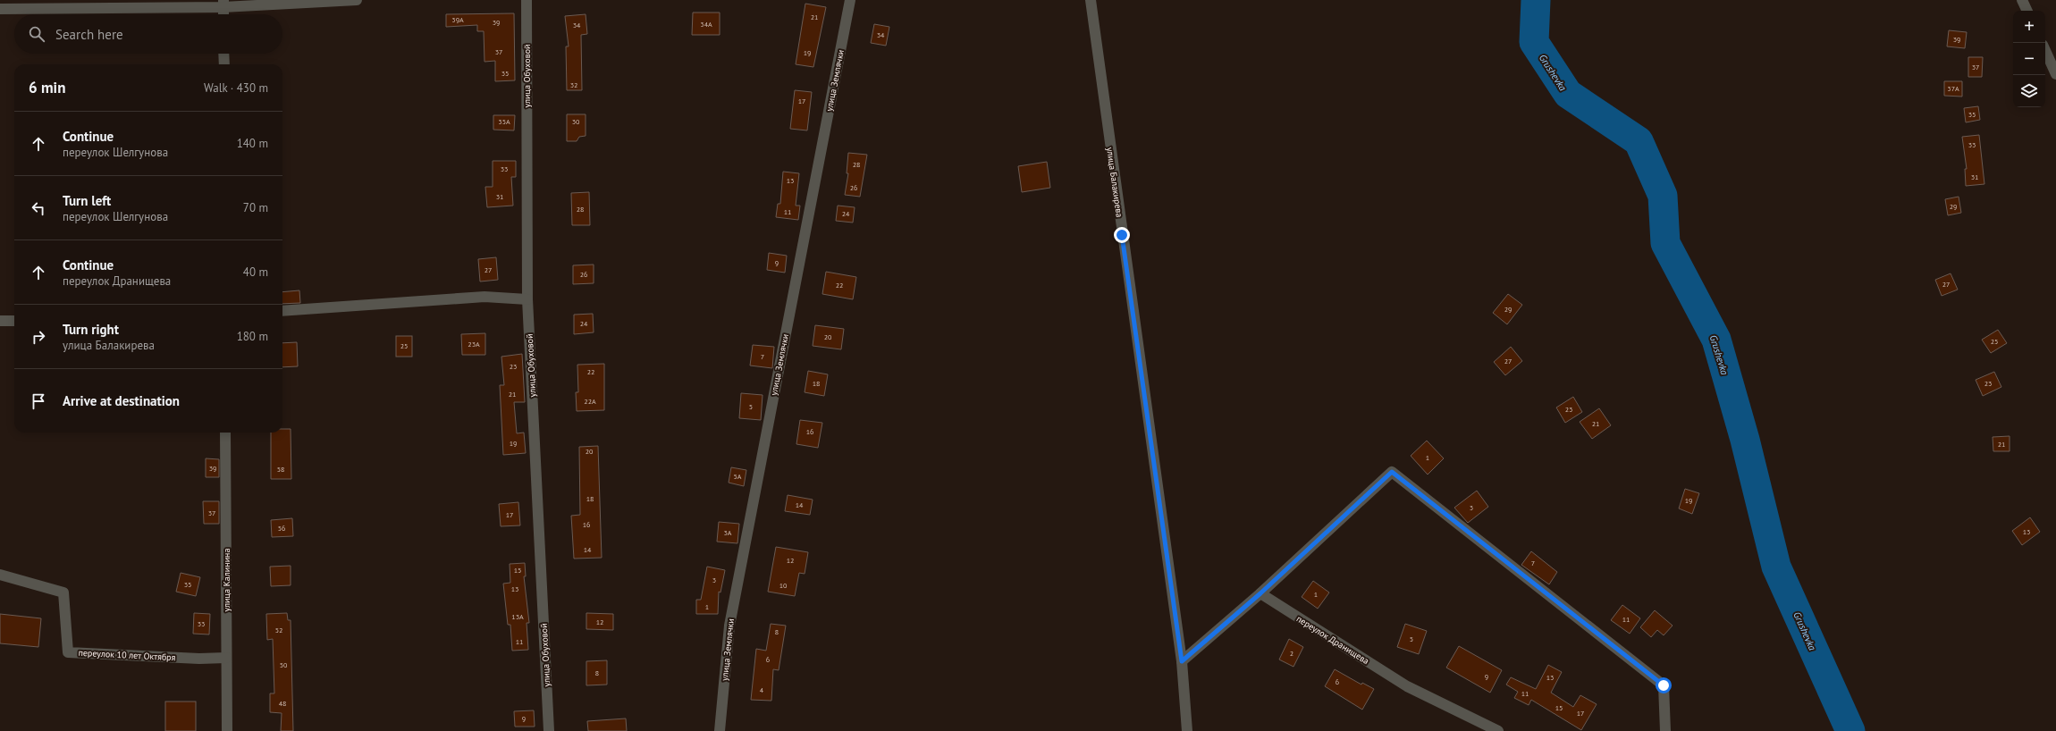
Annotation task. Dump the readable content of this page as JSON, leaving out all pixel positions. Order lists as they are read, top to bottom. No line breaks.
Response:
{"streets":{"street":["улица Обуховой","улица Землячки","улица Балакирева","улица Калинина","переулок Дранищева","переулок 10 лет Октября"]},"crossings":[["улица Калинина","переулок 10 лет Октября"]],"water":["Grushevka"],"house_numbers":["21","39А","39","34А","34","34","39","37","19","37","35","32","37А","17","35","35А","30","33","28","33","31","13","26","31","29","28","11","24","9","27","26","27","22","29","24","20","25","23А","25","7","27","23","22","18","23","21","22А","5","23","21","16","19","21","20","1","39","58","5А","18","19","14","3","37","17","16","56","13","3А","14","12","7","15","3","35","10","13","1","1","13А","11","12","33","52","8","5","11","2","6","50","8","9","13","6","4","11","48","15","17","9"],"page":{"map_buttons":["+","−"],"search":"Search here","heading":["6 min","Walk · 430 m"],"list":[["Continue","переулок Шелгунова","140 m"],["Turn left","переулок Шелгунова","70 m"],["Continue","переулок Дранищева","40 m"],["Turn right","улица Балакирева","180 m"],"Arrive at destination"]}}
